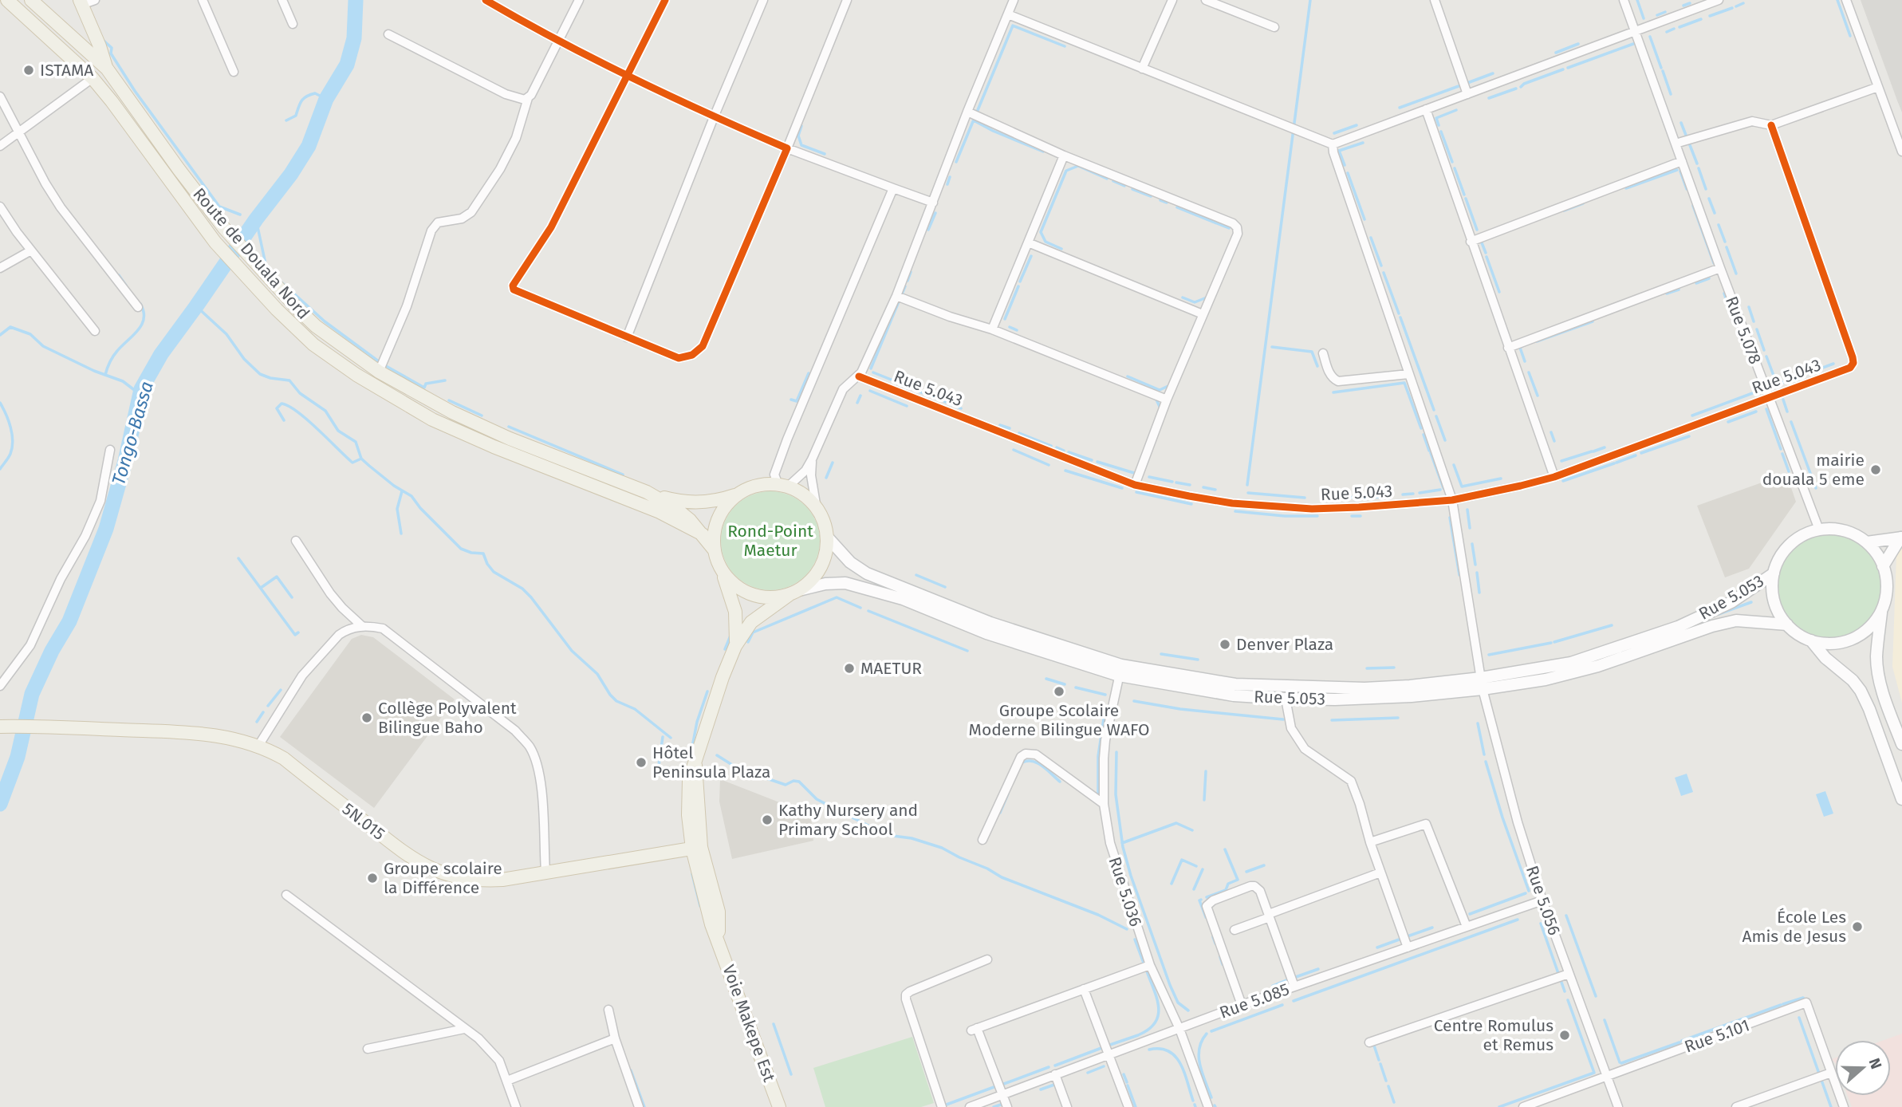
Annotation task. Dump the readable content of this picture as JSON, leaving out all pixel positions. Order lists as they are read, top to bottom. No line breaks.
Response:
{"streets":{"main road":["Route de Douala Nord","Rue 5.053","5N.015","Voie Makepe Est"],"street":["Rue 5.078","Rue 5.043","Rue 5.036","Rue 5.056","Rue 5.085","Rue 5.101"]},"crossings":[["Rue 5.078","Rue 5.043"],["Rue 5.078","Rue 5.053"],["Rue 5.043","Rue 5.056"],["Rue 5.053","Rue 5.036"],["Rue 5.053","Rue 5.056"],["5N.015","Voie Makepe Est"],["Rue 5.036","Rue 5.085"],["Rue 5.056","Rue 5.085"],["Rue 5.056","Rue 5.101"]],"water":["Tongo-Bassa"],"parks":["Rond-Point Maetur"],"places":["ISTAMA","mairie douala 5 eme","Denver Plaza","MAETUR","Groupe Scolaire Moderne Bilingue WAFO","Collège Polyvalent Bilingue Baho","Hôtel Peninsula Plaza","Kathy Nursery and Primary School","Groupe scolaire la Différence","École Les Amis de Jesus","Centre Romulus et Remus"],"north":"right"}
